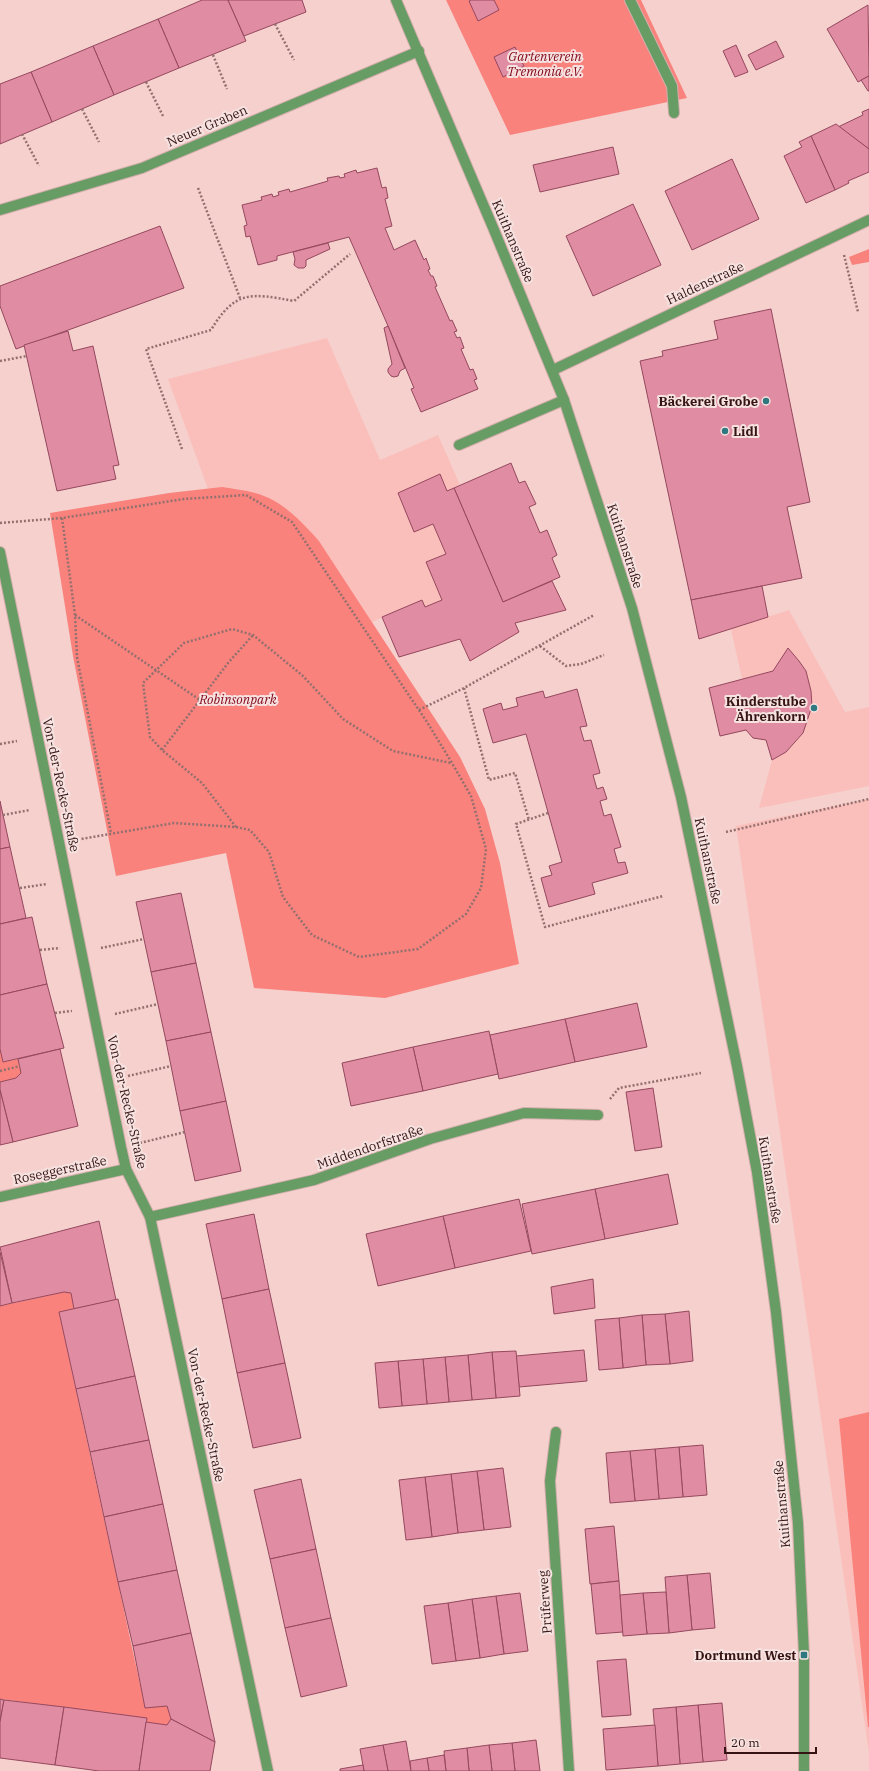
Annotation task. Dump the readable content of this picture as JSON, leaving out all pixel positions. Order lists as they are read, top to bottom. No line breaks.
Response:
{"streets":{"street":["Neuer Graben","Kuithanstraße","Haldenstraße","Von-der-Recke-Straße","Middendorfstraße","Roseggerstraße","Prüferweg"]},"crossings":[["Neuer Graben","Kuithanstraße"],["Kuithanstraße","Haldenstraße"],["Von-der-Recke-Straße","Middendorfstraße"],["Von-der-Recke-Straße","Roseggerstraße"]],"parks":["Gartenverein Tremonia e.V.","Robinsonpark"],"places":{"other":["Bäckerei Grobe","Lidl","Kinderstube Ährenkorn"],"transit":["Dortmund West"]},"scale_bar":"20 m"}
